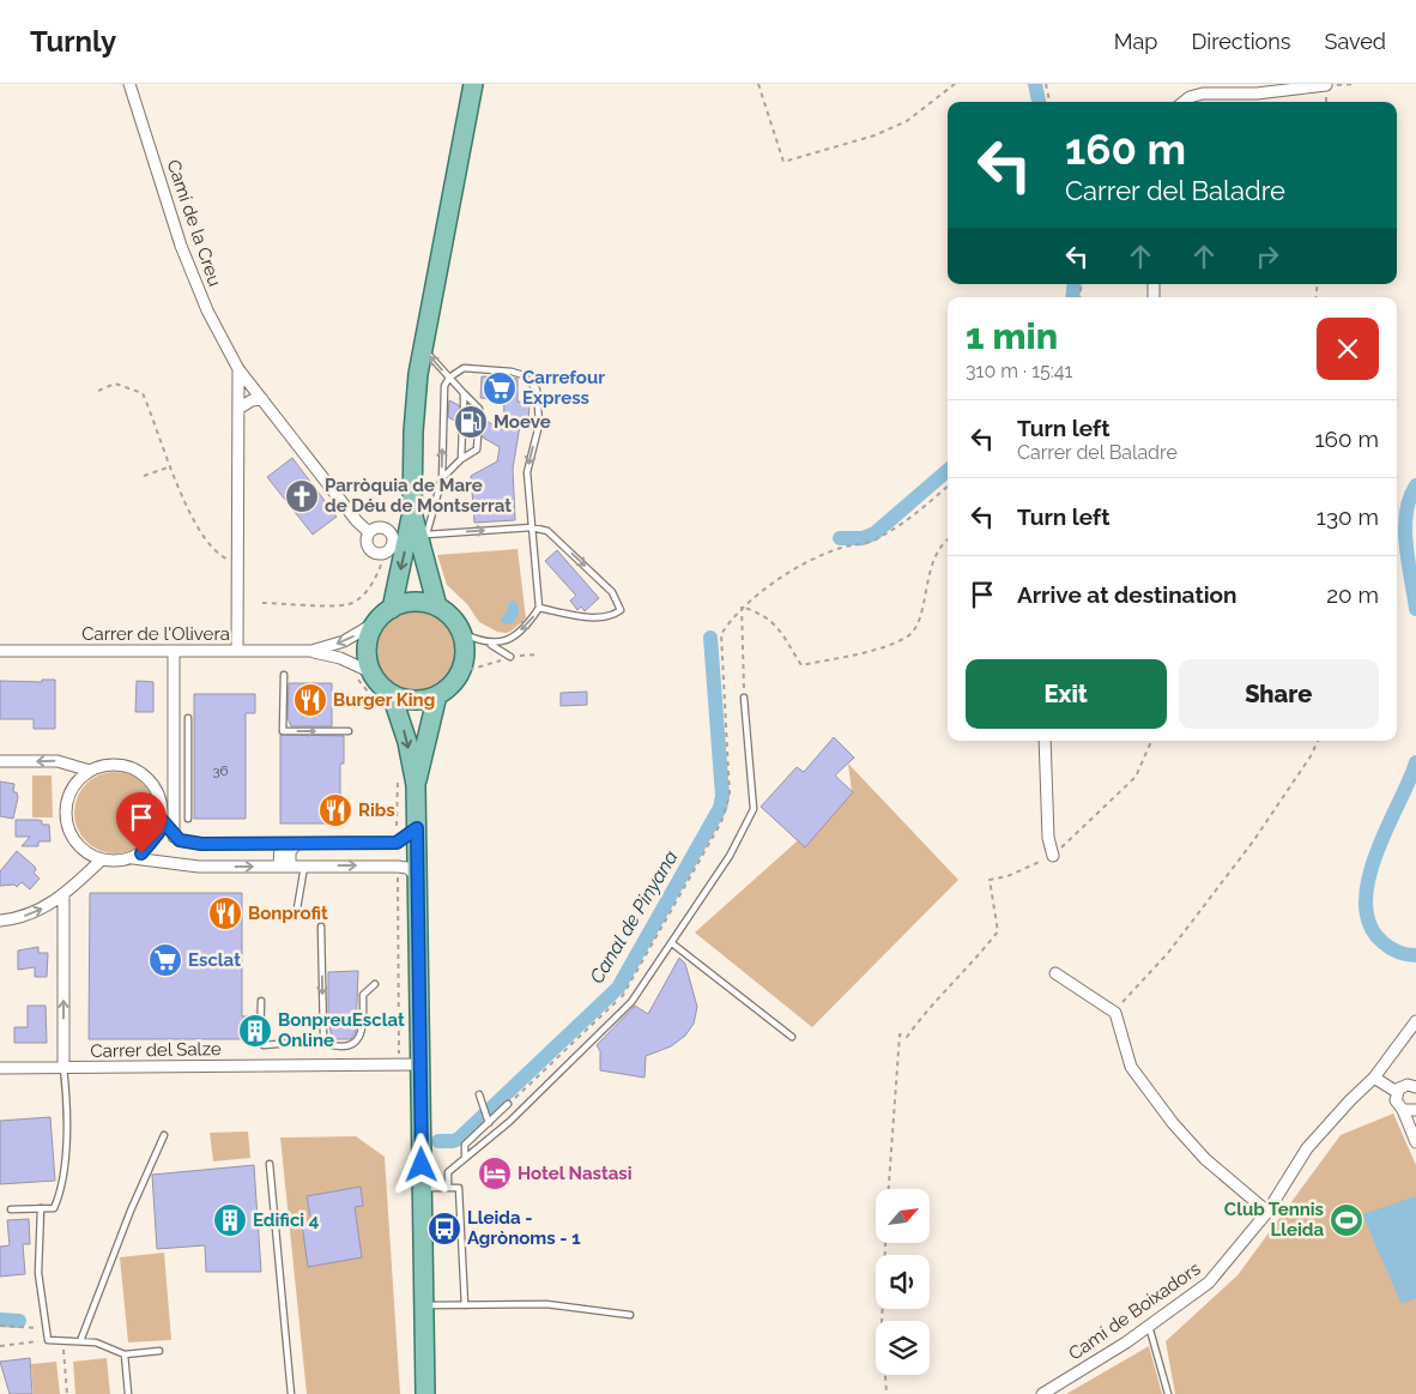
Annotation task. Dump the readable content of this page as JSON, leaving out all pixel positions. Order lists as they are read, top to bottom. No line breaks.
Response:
{"streets":{"street":["Camí de la Creu","Carrer de l'Olivera","Carrer del Salze","Camí de Boixadors"]},"crossings":[["Camí de la Creu","Carrer de l'Olivera"]],"water":["Canal de Pinyana"],"places":{"supermarket":["Carrefour Express","Esclat"],"fuel station":["Moeve"],"church":["Parròquia de Mare de Déu de Montserrat"],"restaurant":["Burger King","Ribs","Bonprofit"],"building":["BonpreuEsclat Online","Edifici 4"],"hotel":["Hotel Nastasi"],"sports":["Club Tennis Lleida"],"bus stop":["Lleida - Agrònoms - 1"]},"house_numbers":["36"],"north":"top right","page":{"header":"Turnly","nav":["Map","Directions","Saved"],"turn":["160 m","Carrer del Baladre"],"heading":["1 min","310 m · 15:41"],"list":[{"name":"Turn left","note":"Carrer del Baladre","value":"160 m"},{"name":"Turn left","value":"130 m"},{"name":"Arrive at destination","value":"20 m"}],"buttons":["Exit","Share"]}}
